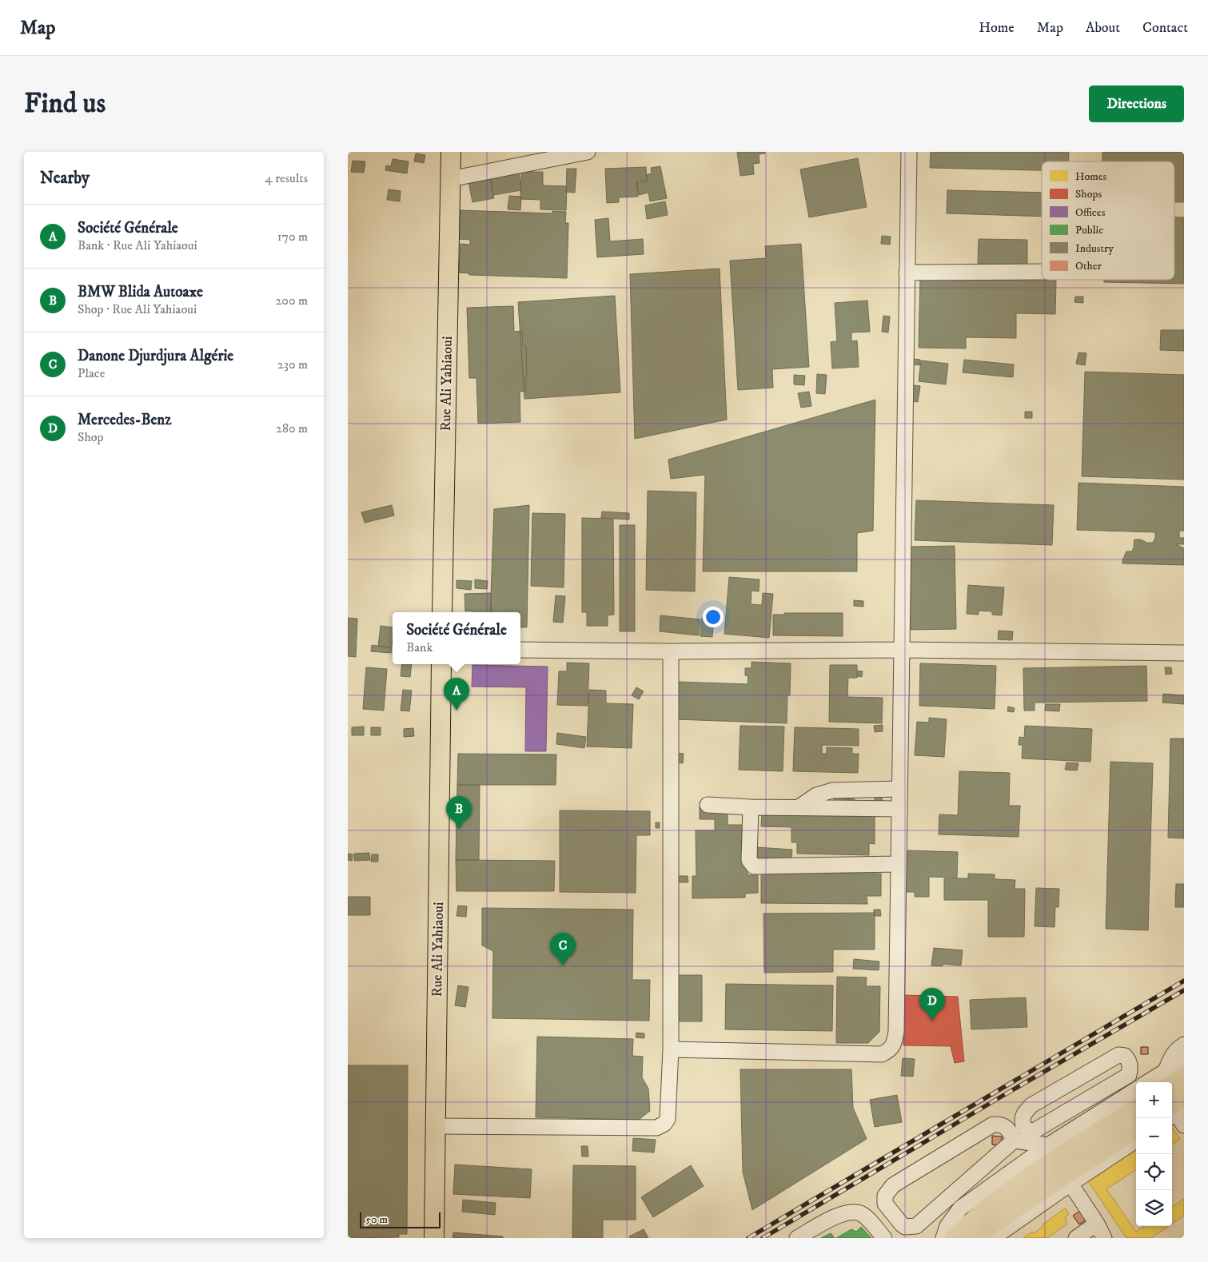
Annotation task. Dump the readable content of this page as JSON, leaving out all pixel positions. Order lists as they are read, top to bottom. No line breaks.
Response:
{"streets":{"main road":["Rue Ali Yahiaoui"]},"legend":["Homes","Shops","Offices","Public","Industry","Other"],"scale_bar":"50 m","page":{"header":"Map","nav":["Home","Map","About","Contact"],"buttons":"Directions","title":"Find us","heading":["Nearby","4 results"],"list":[{"mark":"A","name":"Société Générale","note":"Bank · Rue Ali Yahiaoui","value":"170 m"},{"mark":"B","name":"BMW Blida Autoaxe","note":"Shop · Rue Ali Yahiaoui","value":"200 m"},{"mark":"C","name":"Danone Djurdjura Algérie","note":"Place","value":"230 m"},{"mark":"D","name":"Mercedes-Benz","note":"Shop","value":"280 m"}],"popup":["Société Générale","Bank"],"pins":["A","B","C","D"],"map_buttons":["+","−"],"scale":"50 m"}}
